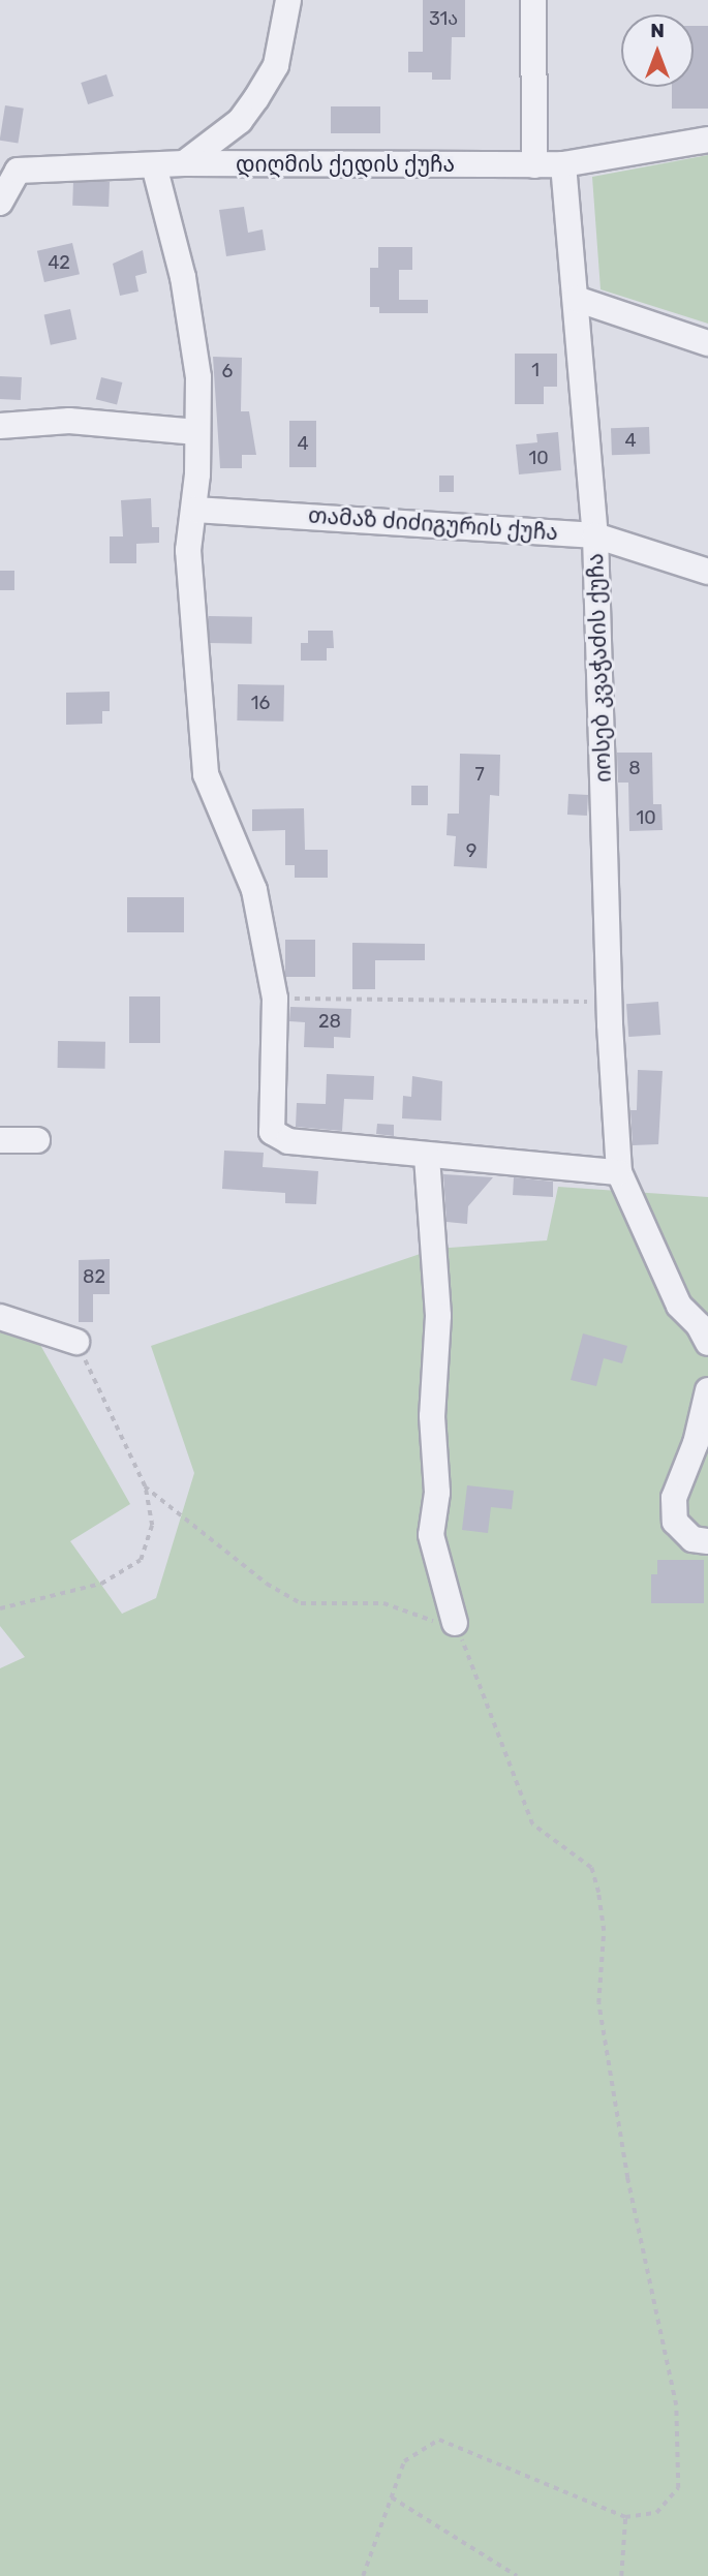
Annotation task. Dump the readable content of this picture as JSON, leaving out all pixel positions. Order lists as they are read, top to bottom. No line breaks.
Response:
{"streets":{"street":["დიღმის ქედის ქუჩა","თამაზ ძიძიგურის ქუჩა","იოსებ კვაჭაძის ქუჩა"]},"crossings":[["დიღმის ქედის ქუჩა","იოსებ კვაჭაძის ქუჩა"],["თამაზ ძიძიგურის ქუჩა","იოსებ კვაჭაძის ქუჩა"]],"house_numbers":["31ა","42","1","6","4","4","10","16","8","7","10","9","28","82"],"north":"top"}
